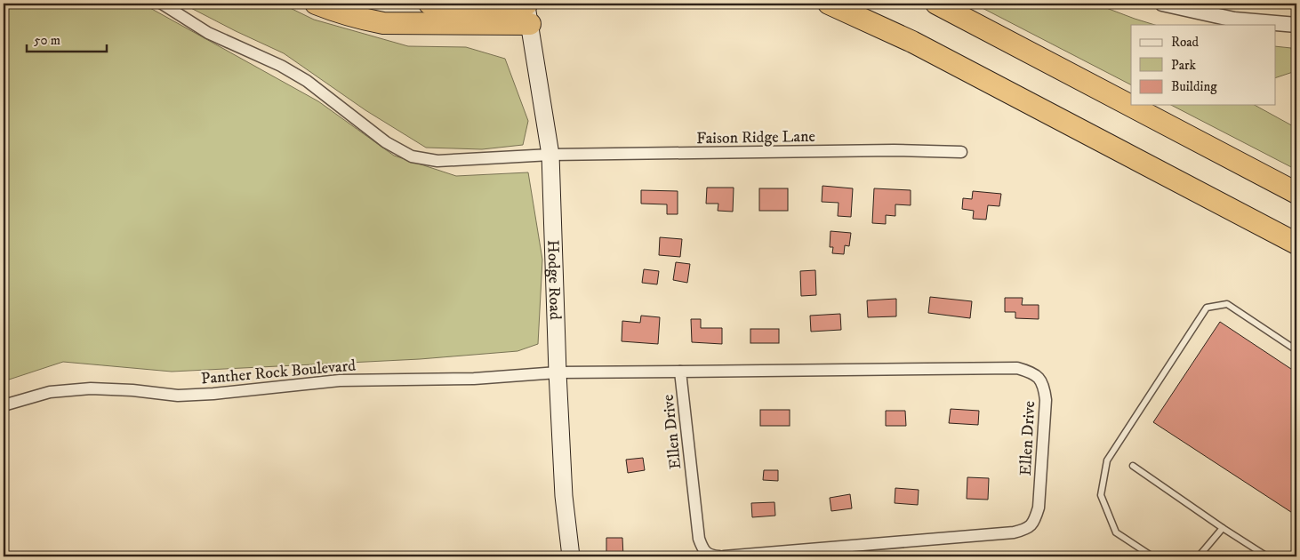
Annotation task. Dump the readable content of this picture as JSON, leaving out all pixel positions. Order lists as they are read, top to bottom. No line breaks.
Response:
{"streets":{"main road":["Hodge Road"],"street":["Faison Ridge Lane","Panther Rock Boulevard","Ellen Drive"]},"crossings":[["Faison Ridge Lane","Hodge Road"],["Hodge Road","Panther Rock Boulevard"],["Hodge Road","Ellen Drive"],["Panther Rock Boulevard","Ellen Drive"]],"legend":["Road","Park","Building"],"scale_bar":"50 m"}
